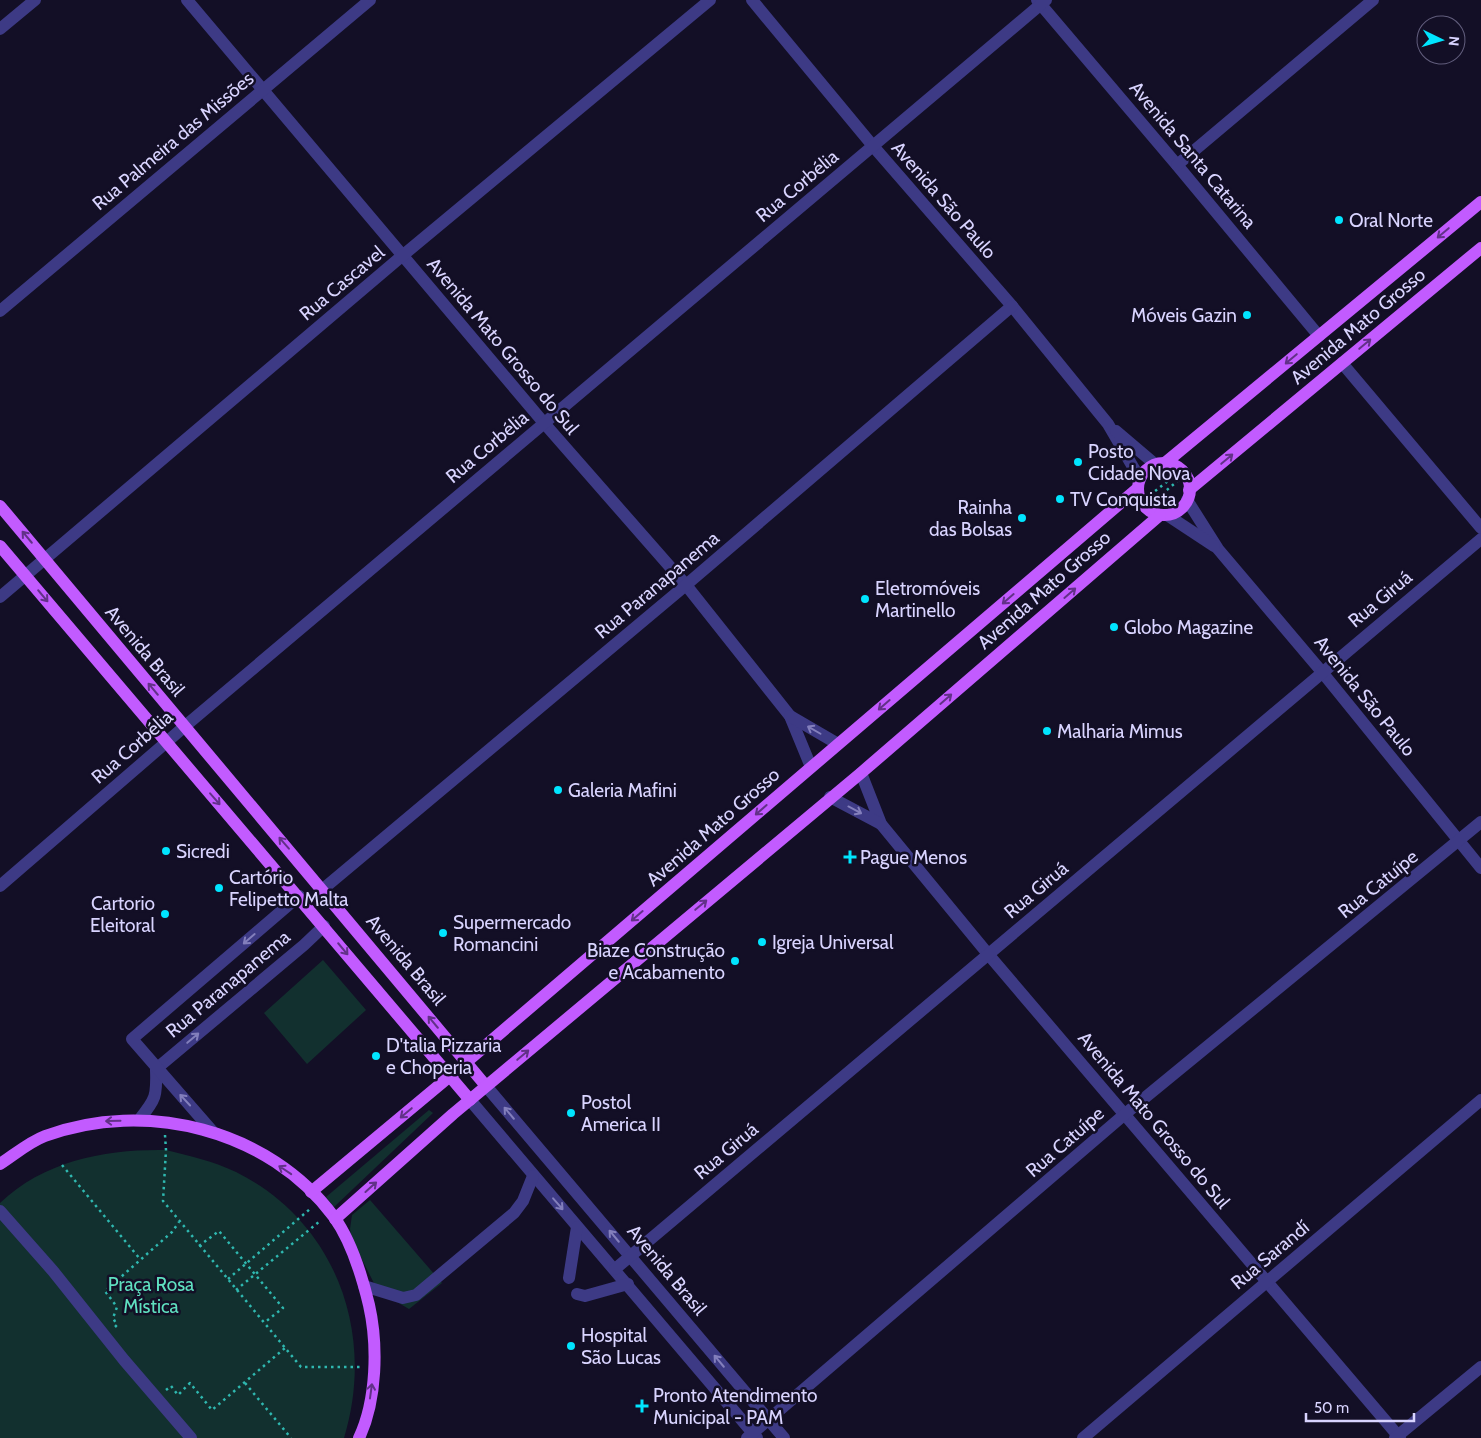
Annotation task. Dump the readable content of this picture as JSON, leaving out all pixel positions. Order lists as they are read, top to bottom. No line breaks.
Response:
{"streets":{"main road":["Avenida Mato Grosso","Avenida Brasil"],"street":["Rua Palmeira das Missões","Avenida Santa Catarina","Rua Corbélia","Avenida São Paulo","Rua Cascavel","Avenida Mato Grosso do Sul","Rua Paranapanema","Rua Giruá","Rua Catuípe","Rua Sarandí"]},"crossings":[["Rua Palmeira das Missões","Avenida Mato Grosso do Sul"],["Avenida Santa Catarina","Rua Corbélia"],["Avenida Santa Catarina","Avenida Mato Grosso"],["Rua Corbélia","Avenida São Paulo"],["Rua Corbélia","Avenida Mato Grosso do Sul"],["Rua Corbélia","Avenida Brasil"],["Avenida São Paulo","Avenida Mato Grosso"],["Avenida São Paulo","Rua Paranapanema"],["Avenida São Paulo","Rua Giruá"],["Avenida São Paulo","Rua Catuípe"],["Rua Cascavel","Avenida Mato Grosso do Sul"],["Rua Cascavel","Avenida Brasil"],["Avenida Mato Grosso","Avenida Brasil"],["Avenida Mato Grosso do Sul","Rua Paranapanema"],["Avenida Mato Grosso do Sul","Rua Giruá"],["Avenida Mato Grosso do Sul","Rua Catuípe"],["Avenida Mato Grosso do Sul","Rua Sarandí"],["Rua Paranapanema","Avenida Brasil"],["Rua Giruá","Avenida Brasil"],["Avenida Brasil","Rua Catuípe"]],"parks":["Praça Rosa Mística"],"places":{"other":["Oral Norte","Móveis Gazin","Posto Cidade Nova","TV Conquista","Rainha das Bolsas","Eletromóveis Martinello","Globo Magazine","Malharia Mimus","Galeria Mafini","Sicredi","Cartório Felipetto Malta","Cartorio Eleitoral","Supermercado Romancini","Igreja Universal","Biaze Construção e Acabamento","D'talia Pizzaria e Choperia","Postol America II","Hospital São Lucas"],"health":["Pague Menos","Pronto Atendimento Municipal - PAM"]},"scale_bar":"50 m","north":"right"}
